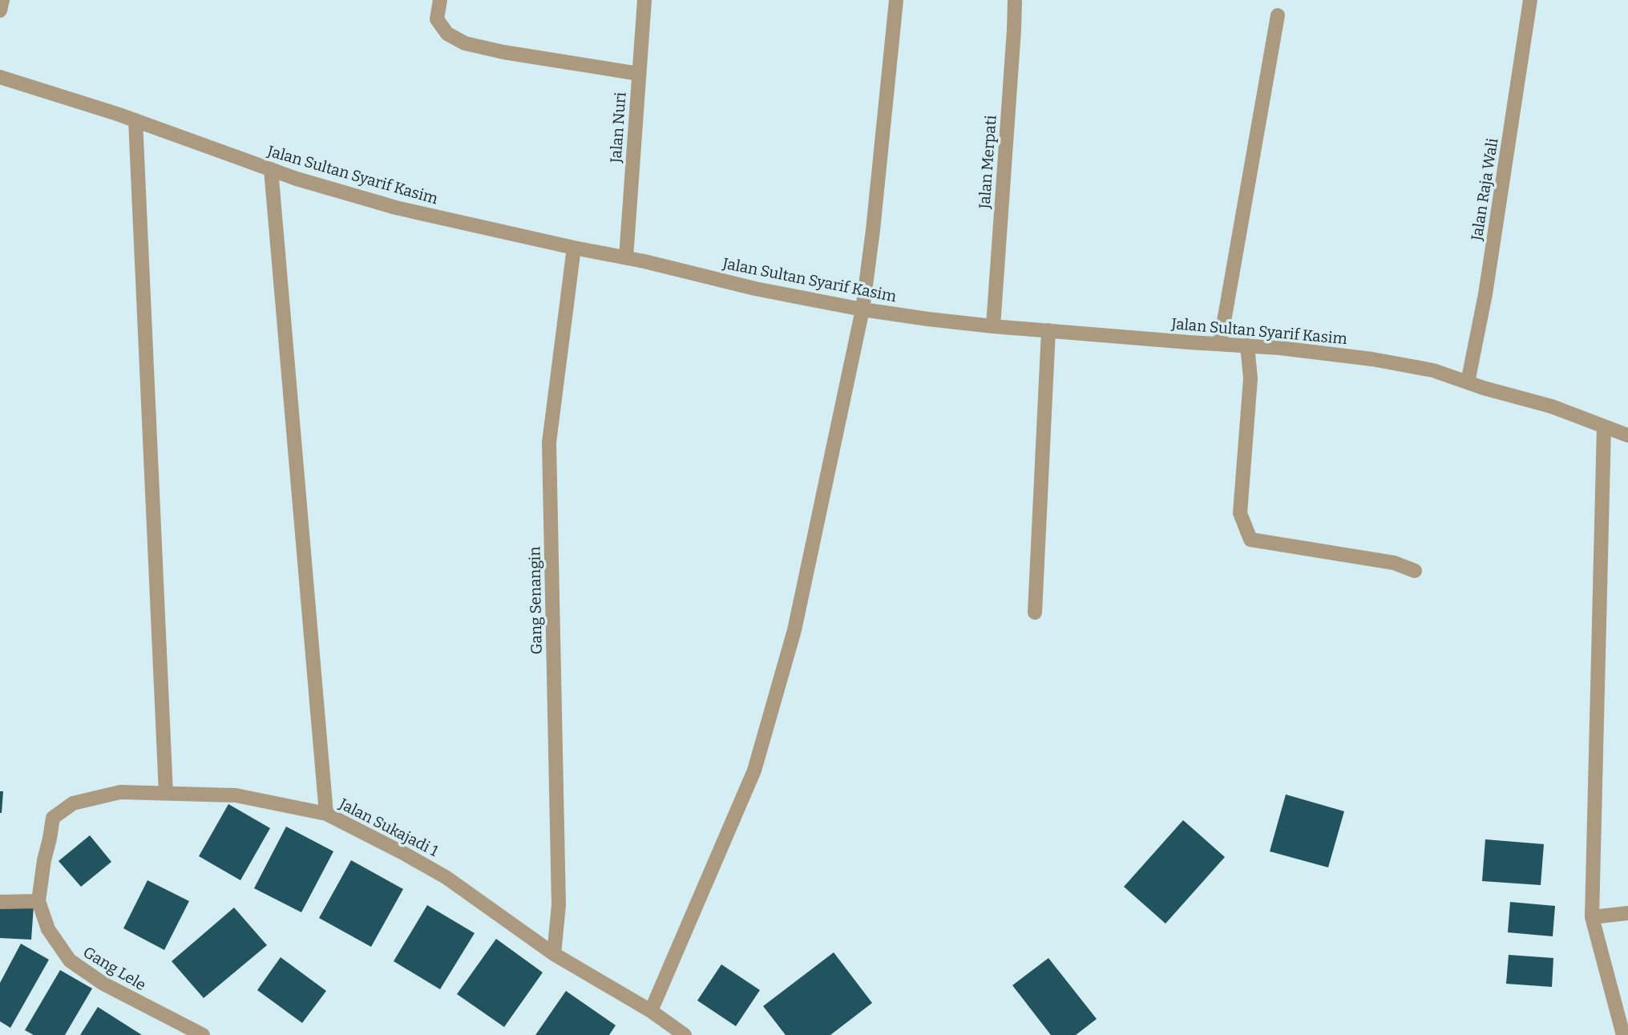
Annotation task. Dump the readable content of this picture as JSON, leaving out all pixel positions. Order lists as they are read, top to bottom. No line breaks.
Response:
{"streets":{"street":["Jalan Nuri","Jalan Merpati","Jalan Sultan Syarif Kasim","Jalan Raja Wali","Gang Senangin","Jalan Sukajadi 1","Gang Lele"]},"crossings":[["Jalan Nuri","Jalan Sultan Syarif Kasim"],["Jalan Merpati","Jalan Sultan Syarif Kasim"],["Jalan Sultan Syarif Kasim","Jalan Raja Wali"],["Jalan Sultan Syarif Kasim","Gang Senangin"],["Gang Senangin","Jalan Sukajadi 1"],["Jalan Sukajadi 1","Gang Lele"]]}
